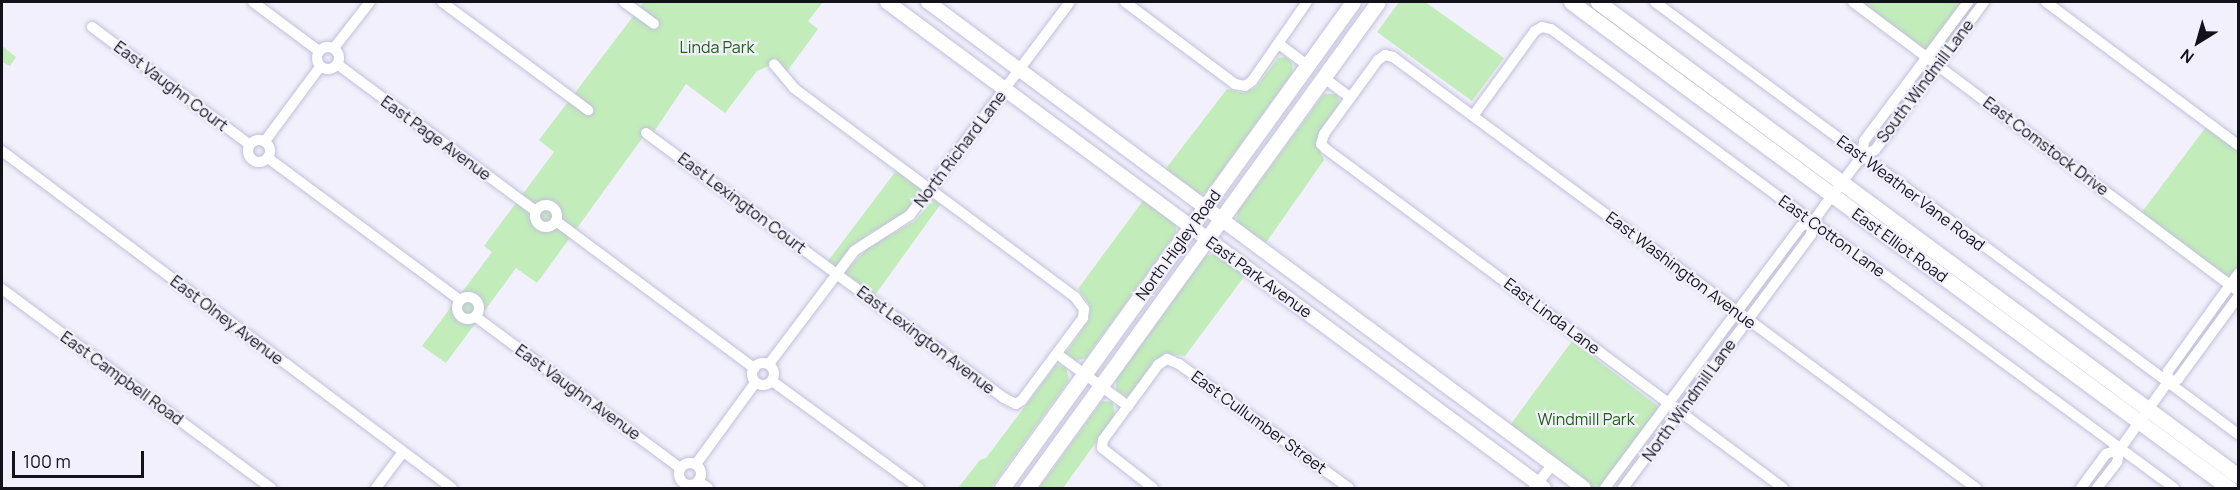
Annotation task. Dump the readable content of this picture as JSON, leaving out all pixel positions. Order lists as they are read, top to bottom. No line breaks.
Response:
{"streets":{"main road":["North Higley Road","East Elliot Road"],"street":["South Windmill Lane","East Vaughn Court","East Page Avenue","East Comstock Drive","North Richard Lane","East Weather Vane Road","East Lexington Court","East Cotton Lane","East Washington Avenue","East Park Avenue","East Linda Lane","East Olney Avenue","East Lexington Avenue","East Campbell Road","East Vaughn Avenue","North Windmill Lane","East Cullumber Street"]},"crossings":[["South Windmill Lane","East Comstock Drive"],["South Windmill Lane","East Weather Vane Road"],["South Windmill Lane","East Elliot Road"],["South Windmill Lane","North Windmill Lane"],["North Richard Lane","East Lexington Court"],["North Richard Lane","East Park Avenue"],["North Richard Lane","East Lexington Avenue"],["East Lexington Court","East Lexington Avenue"],["East Cotton Lane","East Washington Avenue"],["East Cotton Lane","North Windmill Lane"],["North Higley Road","East Park Avenue"],["East Elliot Road","North Windmill Lane"],["East Washington Avenue","East Linda Lane"],["East Washington Avenue","North Windmill Lane"],["East Linda Lane","North Windmill Lane"]],"parks":["Linda Park","Windmill Park"],"scale_bar":"100 m","north":"bottom left"}
